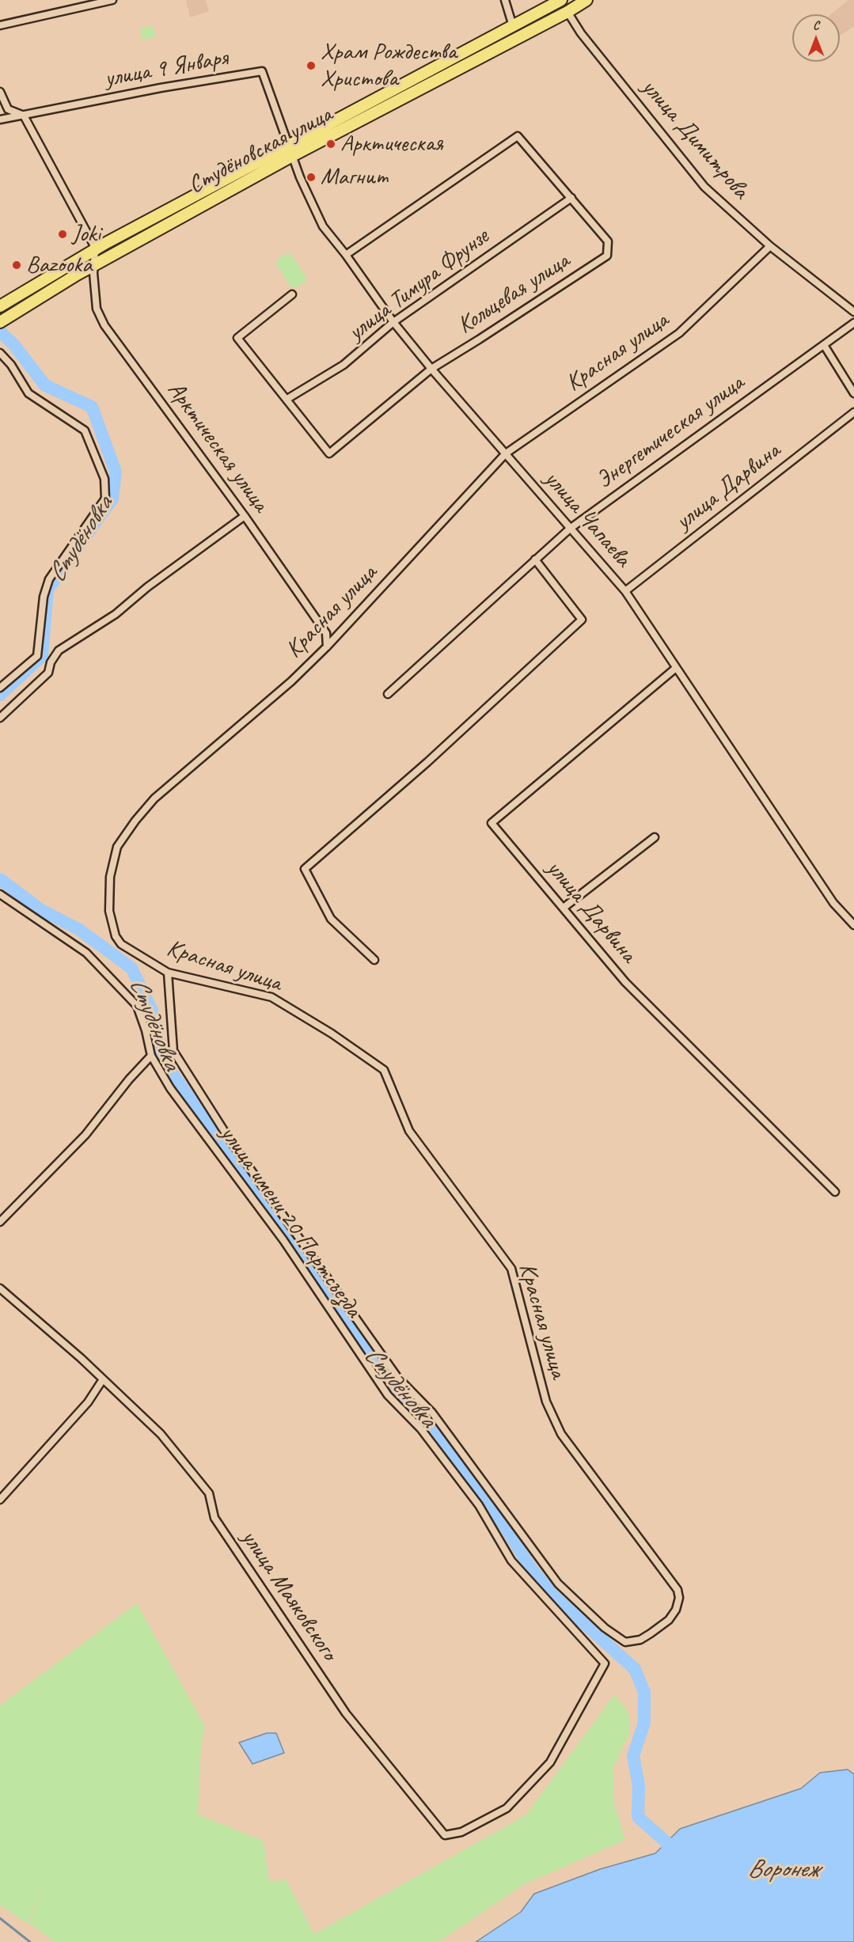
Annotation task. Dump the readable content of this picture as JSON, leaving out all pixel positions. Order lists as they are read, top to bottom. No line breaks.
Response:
{"streets":{"main road":["Студёновская улица"],"street":["улица 9 Января","улица Димитрова","улица Тимура Фрунзе","Кольцевая улица","Красная улица","Энергетическая улица","Арктическая улица","улица Дарвина","улица Чапаева","улица имени 20 Партсъезда","улица Маяковского"]},"crossings":[["улица 9 Января","Студёновская улица"],["улица 9 Января","улица Чапаева"],["улица Димитрова","Студёновская улица"],["улица Димитрова","Красная улица"],["Студёновская улица","Арктическая улица"],["Студёновская улица","улица Чапаева"],["улица Тимура Фрунзе","Кольцевая улица"],["улица Тимура Фрунзе","улица Чапаева"],["Кольцевая улица","улица Чапаева"],["Красная улица","Арктическая улица"],["Красная улица","улица Чапаева"],["Красная улица","улица имени 20 Партсъезда"],["Энергетическая улица","улица Чапаева"],["улица Дарвина","улица Чапаева"],["улица имени 20 Партсъезда","улица Маяковского"]],"water":["Студёновка","Воронеж"],"places":["Храм Рождества Христова","Арктическая","Магнит","Joki","Bazooka"],"north":"top"}
